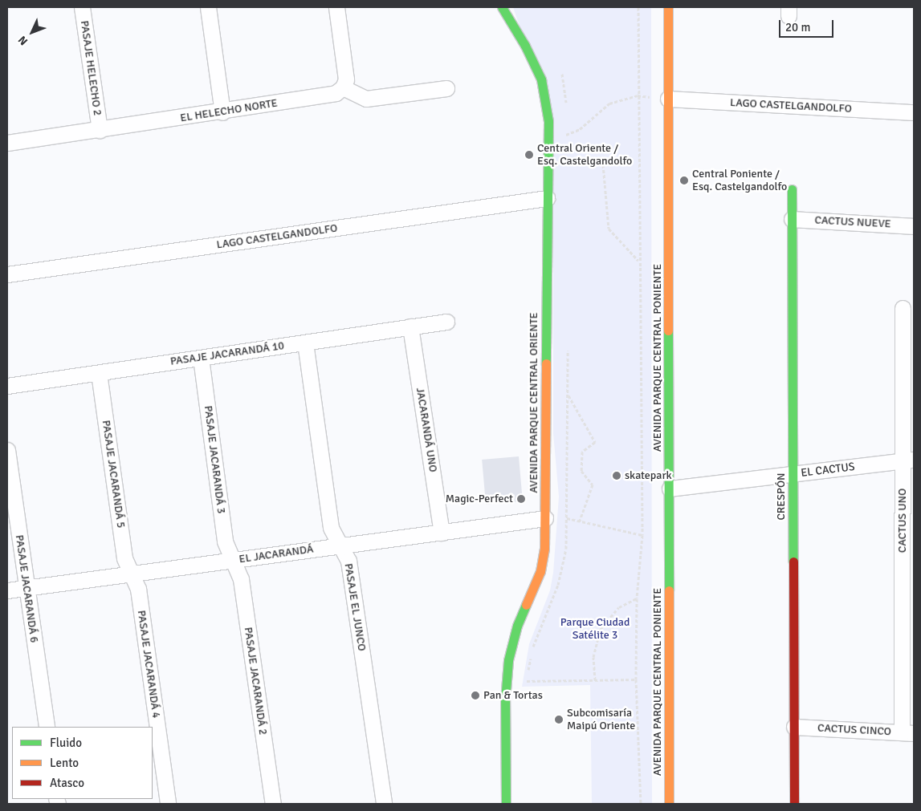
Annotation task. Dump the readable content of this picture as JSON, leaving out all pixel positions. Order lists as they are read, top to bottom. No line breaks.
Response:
{"streets":{"street":["PASAJE HELECHO 2","LAGO CASTELGANDOLFO","EL HELECHO NORTE","CACTUS NUEVE","PASAJE JACARANDÁ 10","AVENIDA PARQUE CENTRAL PONIENTE","AVENIDA PARQUE CENTRAL ORIENTE","JACARANDÁ UNO","PASAJE JACARANDÁ 3","EL CACTUS","PASAJE JACARANDÁ 5","CRESPÓN","CACTUS UNO","EL JACARANDÁ","PASAJE JACARANDÁ 6","PASAJE EL JUNCO","PASAJE JACARANDÁ 4","PASAJE JACARANDÁ 2","CACTUS CINCO"]},"crossings":[["PASAJE HELECHO 2","EL HELECHO NORTE"],["LAGO CASTELGANDOLFO","AVENIDA PARQUE CENTRAL PONIENTE"],["LAGO CASTELGANDOLFO","AVENIDA PARQUE CENTRAL ORIENTE"],["CACTUS NUEVE","CRESPÓN"],["PASAJE JACARANDÁ 10","JACARANDÁ UNO"],["PASAJE JACARANDÁ 10","PASAJE JACARANDÁ 3"],["PASAJE JACARANDÁ 10","PASAJE JACARANDÁ 5"],["PASAJE JACARANDÁ 10","PASAJE EL JUNCO"],["AVENIDA PARQUE CENTRAL PONIENTE","EL CACTUS"],["AVENIDA PARQUE CENTRAL ORIENTE","EL JACARANDÁ"],["JACARANDÁ UNO","EL JACARANDÁ"],["PASAJE JACARANDÁ 3","EL JACARANDÁ"],["PASAJE JACARANDÁ 3","PASAJE JACARANDÁ 2"],["EL CACTUS","CRESPÓN"],["EL CACTUS","CACTUS UNO"],["PASAJE JACARANDÁ 5","EL JACARANDÁ"],["PASAJE JACARANDÁ 5","PASAJE JACARANDÁ 4"],["CRESPÓN","CACTUS CINCO"],["CACTUS UNO","CACTUS CINCO"],["EL JACARANDÁ","PASAJE JACARANDÁ 6"],["EL JACARANDÁ","PASAJE EL JUNCO"],["EL JACARANDÁ","PASAJE JACARANDÁ 4"],["EL JACARANDÁ","PASAJE JACARANDÁ 2"]],"parks":["Parque Ciudad Satélite 3"],"places":["Central Oriente / Esq. Castelgandolfo","Central Poniente / Esq. Castelgandolfo","skatepark","Magic-Perfect","Pan & Tortas","Subcomisaría Maipú Oriente"],"legend":["Fluido","Lento","Atasco"],"scale_bar":"20 m","north":"bottom left"}
